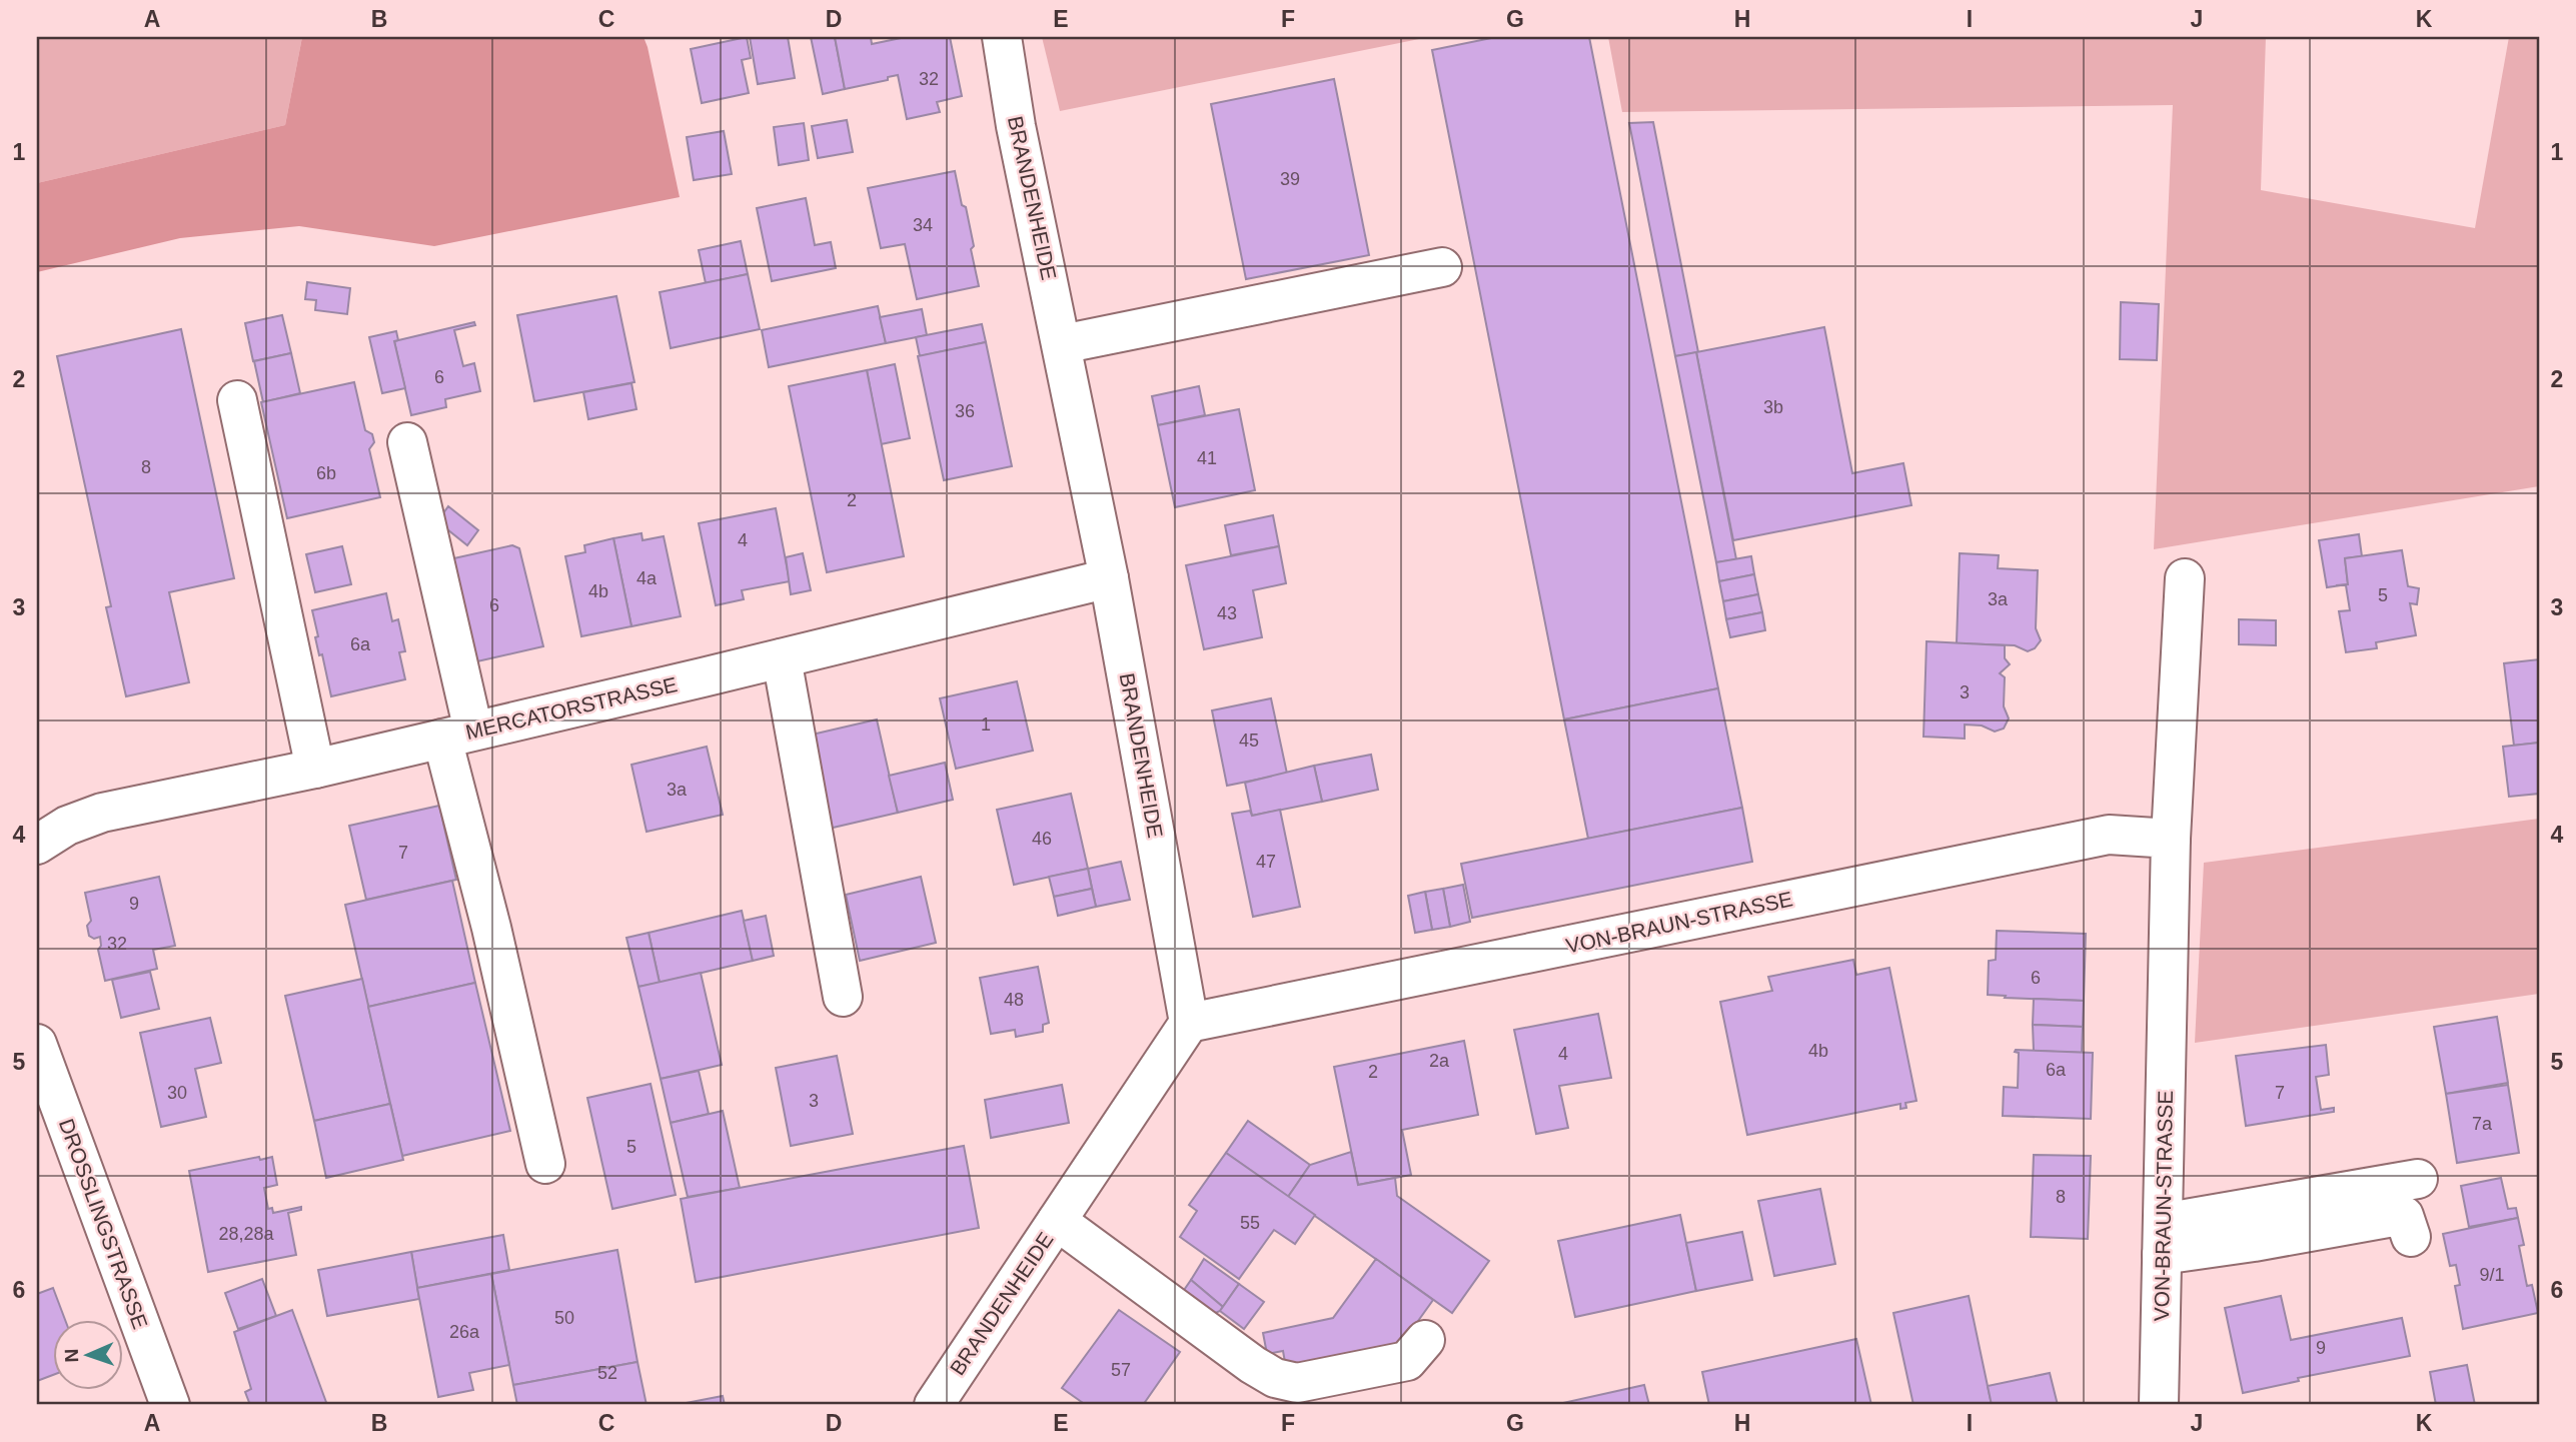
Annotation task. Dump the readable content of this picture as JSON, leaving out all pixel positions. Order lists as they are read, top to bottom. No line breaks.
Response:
{"streets":{"street":["BRANDENHEIDE","MERCATORSTRASSE","VON-BRAUN-STRASSE","DROSSLINGSTRASSE"]},"crossings":[["BRANDENHEIDE","MERCATORSTRASSE"],["BRANDENHEIDE","VON-BRAUN-STRASSE"]],"house_numbers":["32","39","34","6","3b","36","41","8","6b","2","4","4a","4b","5","3a","6","43","6a","3","1","45","3a","46","7","47","9","32","6","48","4b","4","2a","6a","2","30","7","3","7a","5","8","55","28,28a","9/1","50","26a","9","57","52"],"north":"left","grid":{"columns":["A","B","C","D","E","F","G","H","I","J","K"],"rows":["1","2","3","4","5","6"]}}
